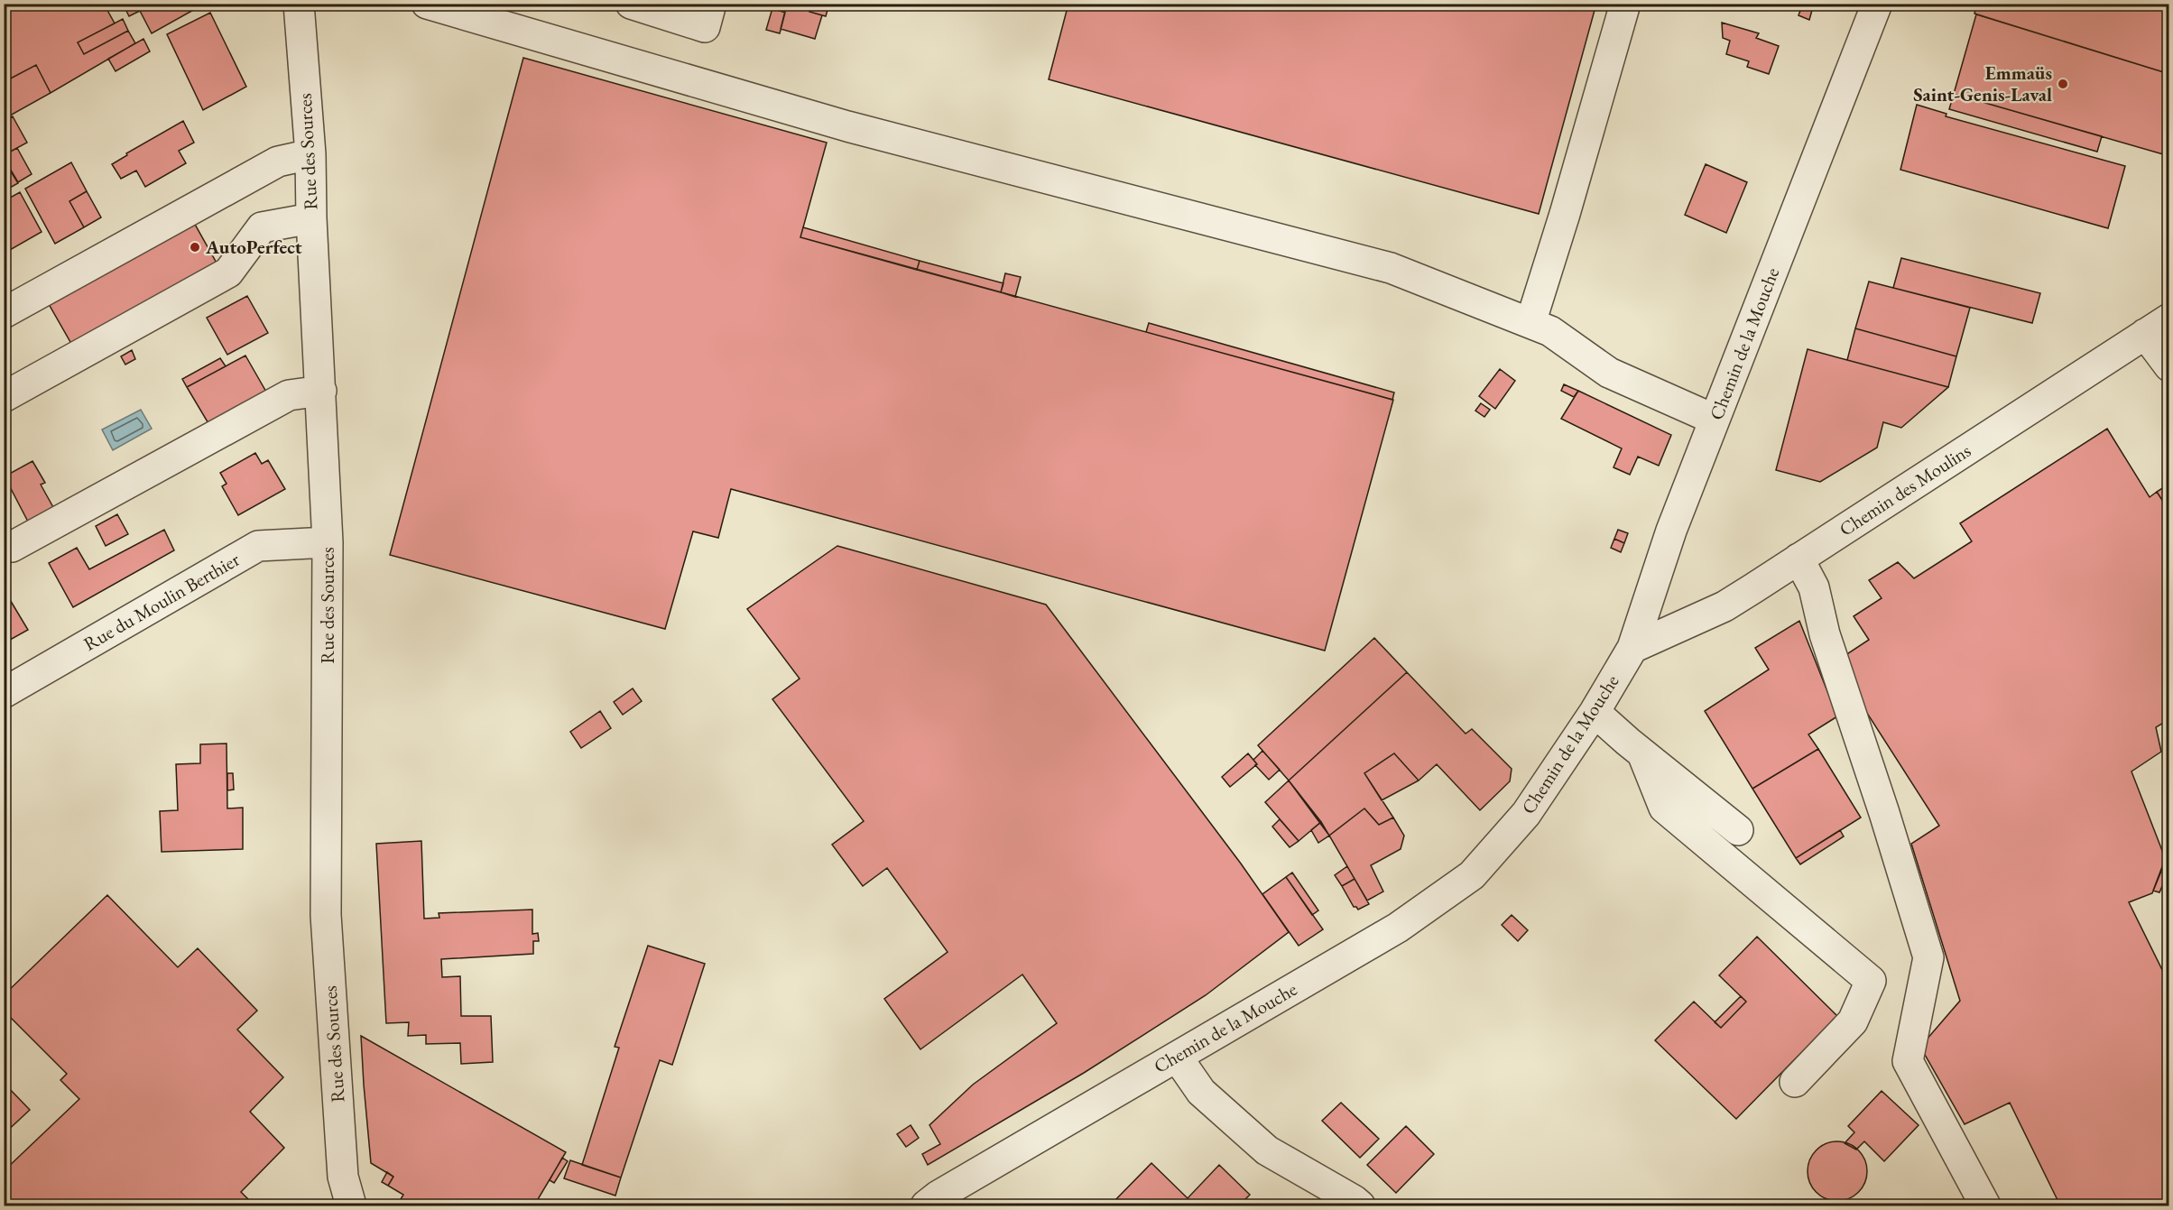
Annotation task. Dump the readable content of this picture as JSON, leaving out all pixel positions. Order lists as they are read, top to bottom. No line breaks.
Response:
{"streets":{"street":["Rue des Sources","Chemin de la Mouche","Chemin des Moulins","Rue du Moulin Berthier"]},"crossings":[["Rue des Sources","Rue du Moulin Berthier"],["Chemin de la Mouche","Chemin des Moulins"]],"places":["Emmaüs Saint-Genis-Laval","AutoPerfect"]}
